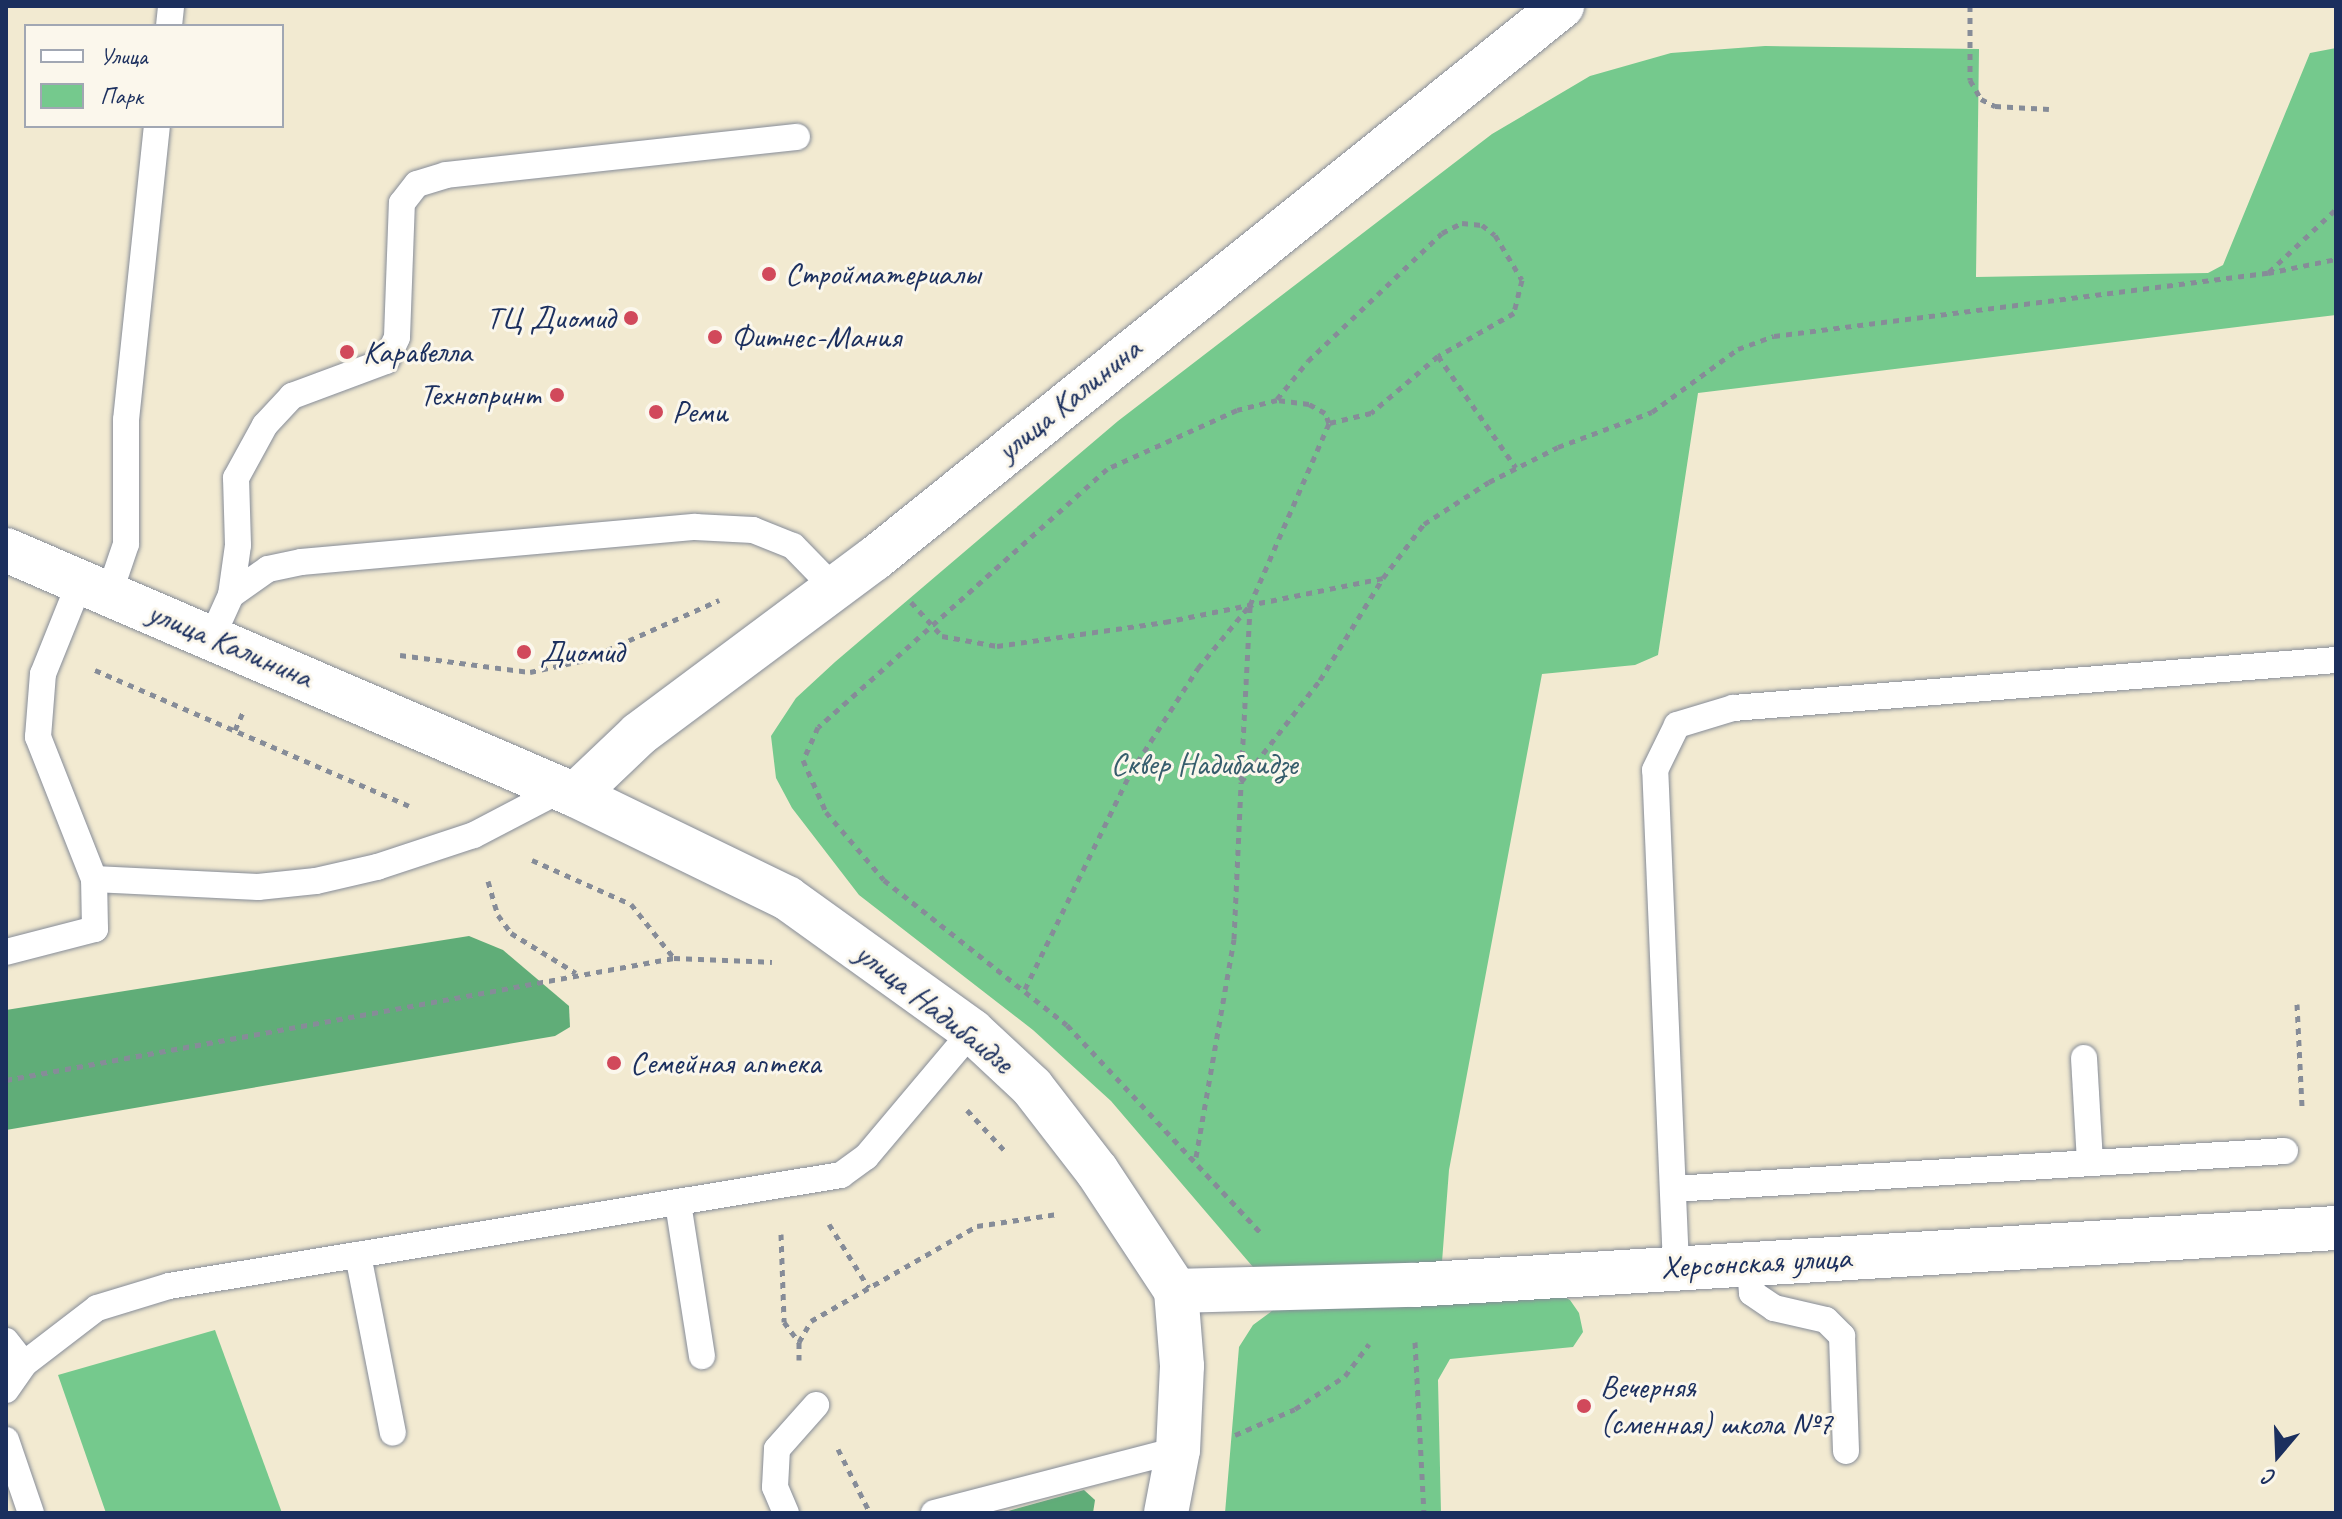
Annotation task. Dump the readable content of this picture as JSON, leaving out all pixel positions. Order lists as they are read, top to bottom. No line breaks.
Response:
{"streets":{"main road":["улица Калинина","улица Надибаидзе","Херсонская улица"]},"crossings":[["улица Калинина","улица Надибаидзе"],["улица Надибаидзе","Херсонская улица"]],"parks":["Сквер Надибаидзе"],"places":["Стройматериалы","ТЦ Диомид","Фитнес-Мания","Каравелла","Технопринт","Реми","Диомид","Семейная аптека","Вечерняя (сменная) школа №7"],"legend":["Улица","Парк"],"north":"bottom"}
